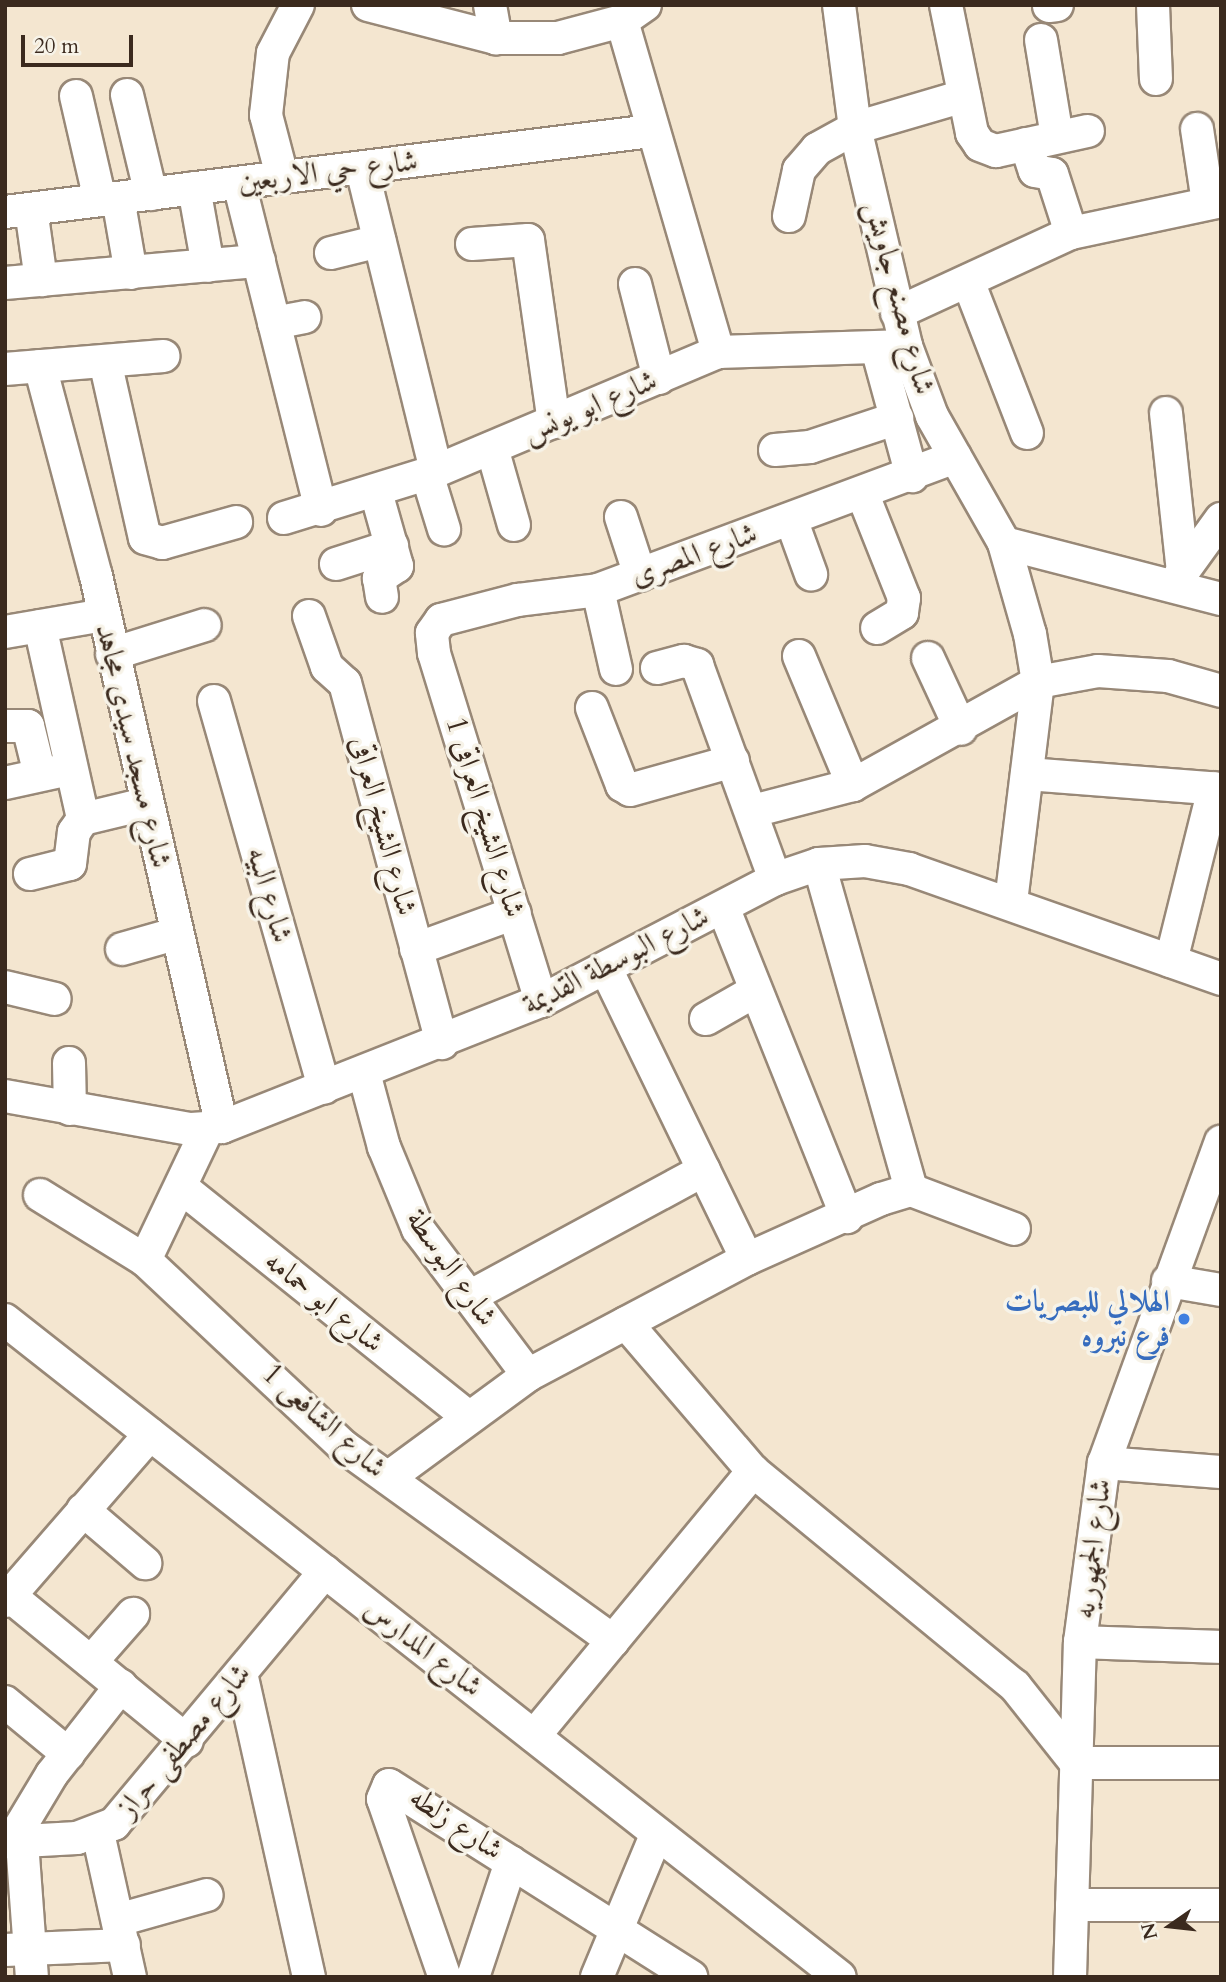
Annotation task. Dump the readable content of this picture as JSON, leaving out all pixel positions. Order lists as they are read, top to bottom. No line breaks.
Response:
{"streets":{"street":["شارع حي الاربعين","شارع مصنع جاويش","شارع ابو يونس","شارع المصرى","شارع مسجد سيدى مجاهد","شارع الشيخ العراقى 1","شارع الشيخ العراقى","شارع البيه","شارع البوسطة القديمة","شارع البوسطة","شارع ابو حمامه","شارع الشافعى 1","شارع الجمهوريه","شارع المدارس","شارع مصطفى حراز","شارع زلطه"]},"crossings":[["شارع مصنع جاويش","شارع ابو يونس"],["شارع مصنع جاويش","شارع المصرى"],["شارع مصنع جاويش","شارع البوسطة القديمة"],["شارع المصرى","شارع الشيخ العراقى 1"],["شارع مسجد سيدى مجاهد","شارع البوسطة القديمة"],["شارع الشيخ العراقى 1","شارع البوسطة القديمة"],["شارع الشيخ العراقى","شارع البوسطة القديمة"],["شارع البيه","شارع البوسطة القديمة"],["شارع البوسطة القديمة","شارع البوسطة"],["شارع المدارس","شارع مصطفى حراز"]],"places":["الهلالي للبصريات فرع نبروه"],"scale_bar":"20 m","north":"left"}
